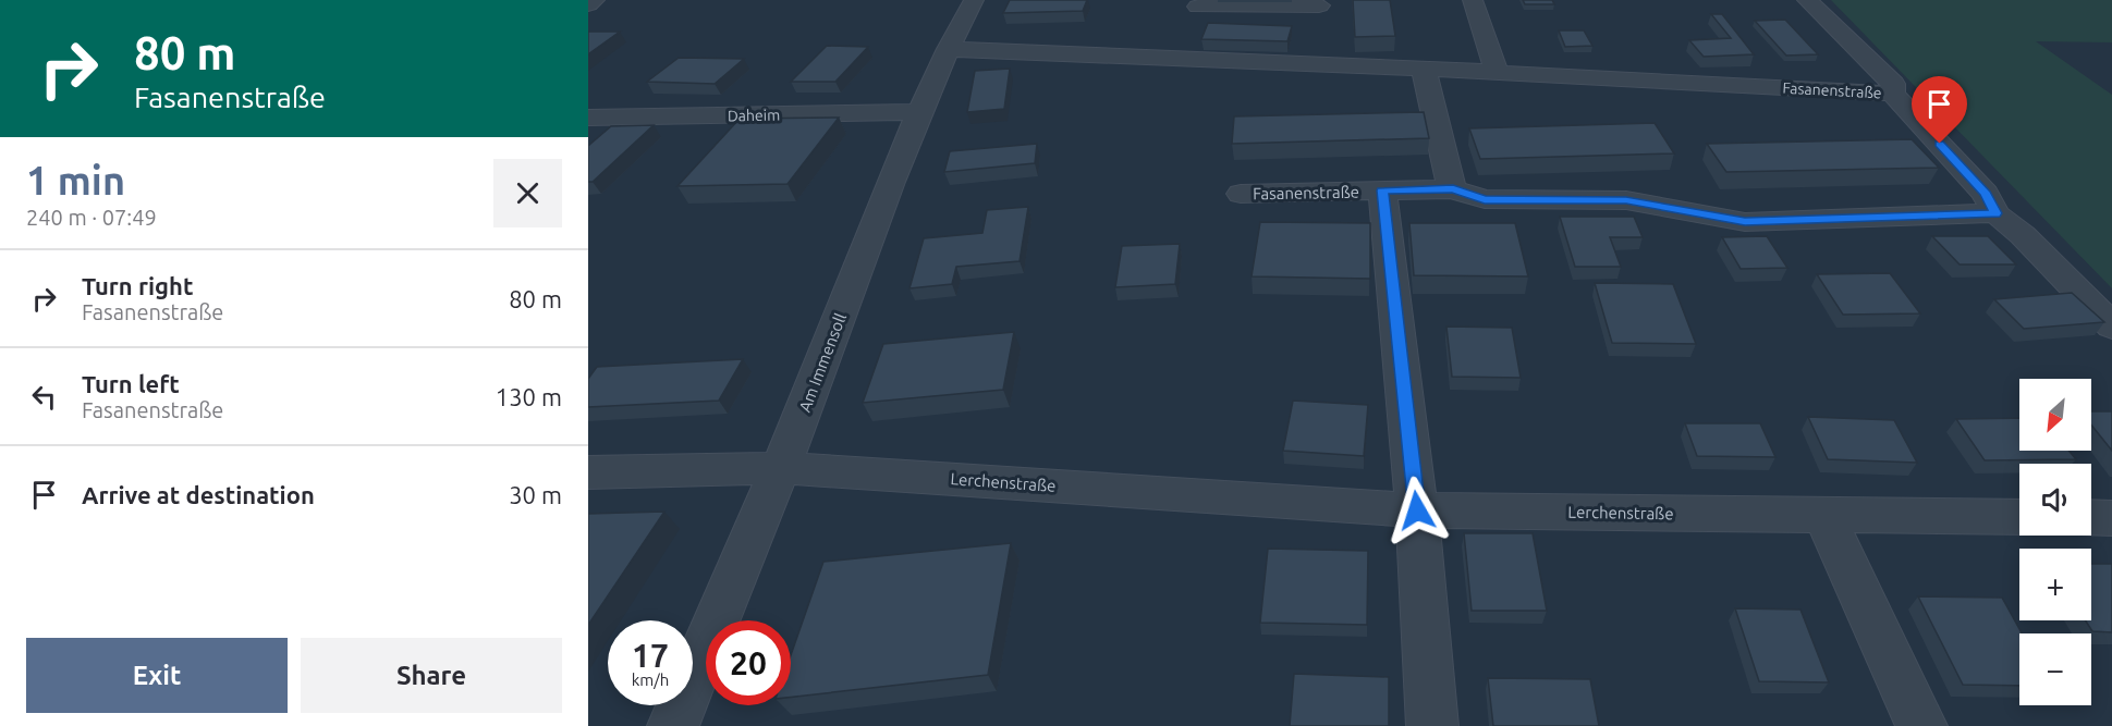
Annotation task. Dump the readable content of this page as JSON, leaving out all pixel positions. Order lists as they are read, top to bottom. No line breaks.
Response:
{"streets":{"street":["Fasanenstraße","Daheim","Am Immensoll","Lerchenstraße"]},"crossings":[["Fasanenstraße","Am Immensoll"],["Daheim","Am Immensoll"],["Am Immensoll","Lerchenstraße"]],"north":"bottom left","page":{"turn":["80 m","Fasanenstraße"],"heading":["1 min","240 m · 07:49"],"list":[{"name":"Turn right","note":"Fasanenstraße","value":"80 m"},{"name":"Turn left","note":"Fasanenstraße","value":"130 m"},{"name":"Arrive at destination","value":"30 m"}],"map_buttons":["+","−"],"speed":"17 km/h","limit":"20","buttons":["Exit","Share"]}}
